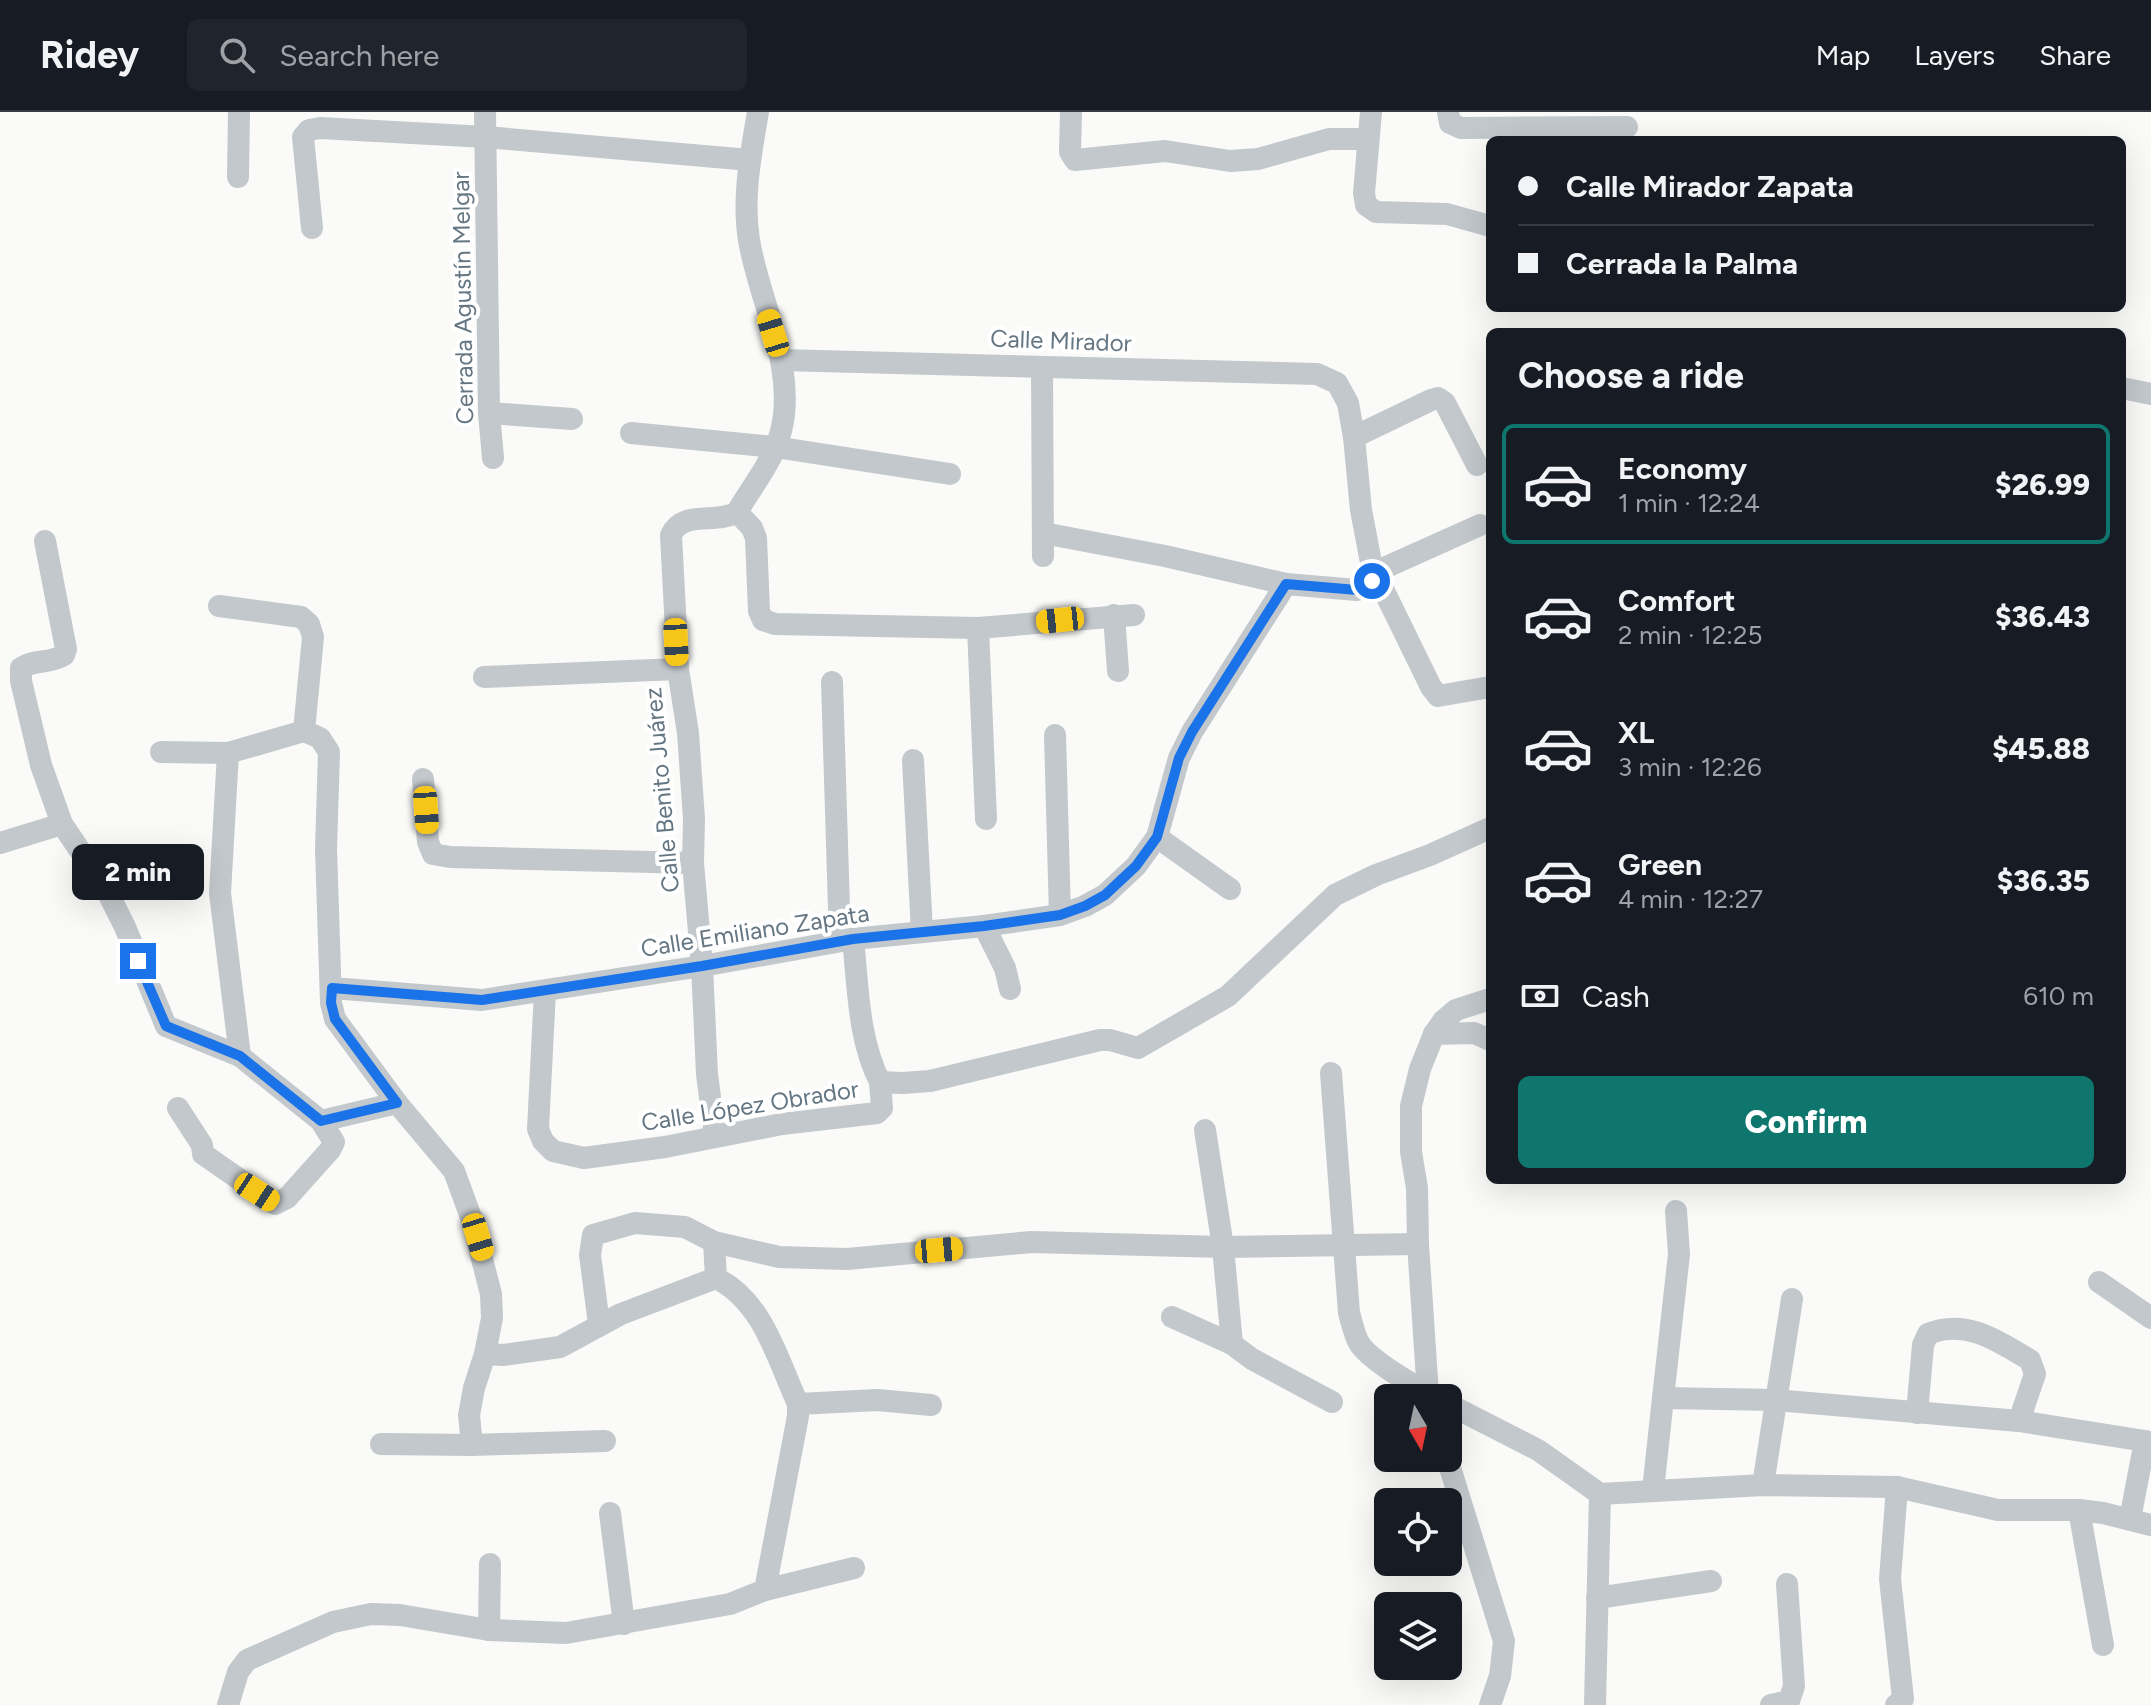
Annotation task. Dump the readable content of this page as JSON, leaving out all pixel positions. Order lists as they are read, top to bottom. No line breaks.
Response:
{"streets":{"street":["Cerrada Agustín Melgar","Calle Mirador","Calle Benito Juárez","Calle Emiliano Zapata","Calle López Obrador"]},"crossings":[["Calle Benito Juárez","Calle Emiliano Zapata"],["Calle Benito Juárez","Calle López Obrador"],["Calle Emiliano Zapata","Calle López Obrador"]],"north":"bottom","page":{"header":"Ridey","search":"Search here","nav":["Map","Layers","Share"],"banner":["Calle Mirador Zapata","Cerrada la Palma"],"heading":"Choose a ride","list":[{"name":"Economy","note":"1 min · 12:24","value":"$26.99"},{"name":"Comfort","note":"2 min · 12:25","value":"$36.43"},{"name":"XL","note":"3 min · 12:26","value":"$45.88"},{"name":"Green","note":"4 min · 12:27","value":"$36.35"}],"bubble":"2 min","pay":["Cash","610 m"],"buttons":"Confirm"}}
